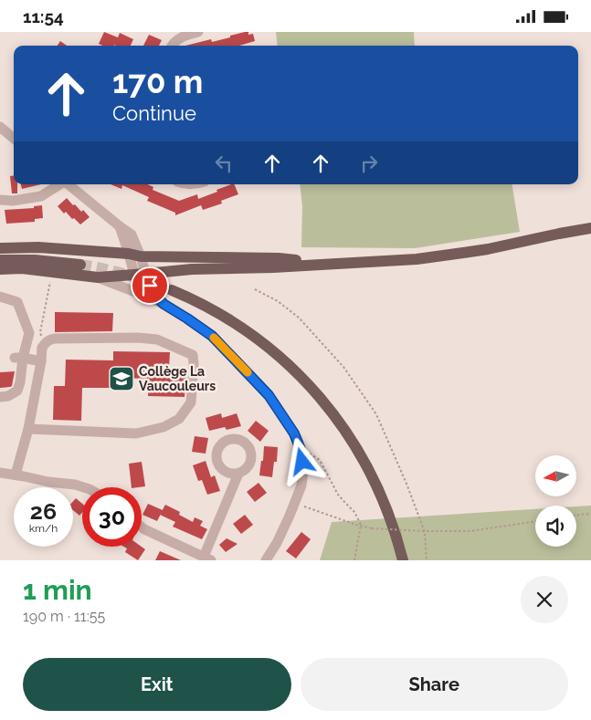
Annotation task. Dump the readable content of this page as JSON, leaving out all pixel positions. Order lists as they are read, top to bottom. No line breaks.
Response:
{"places":{"school or university":["Collège La Vaucouleurs"]},"north":"left","page":{"status":"11:54","turn":["170 m","Continue"],"speed":"26 km/h","limit":"30","heading":["1 min","190 m · 11:55"],"buttons":["Exit","Share"]}}
